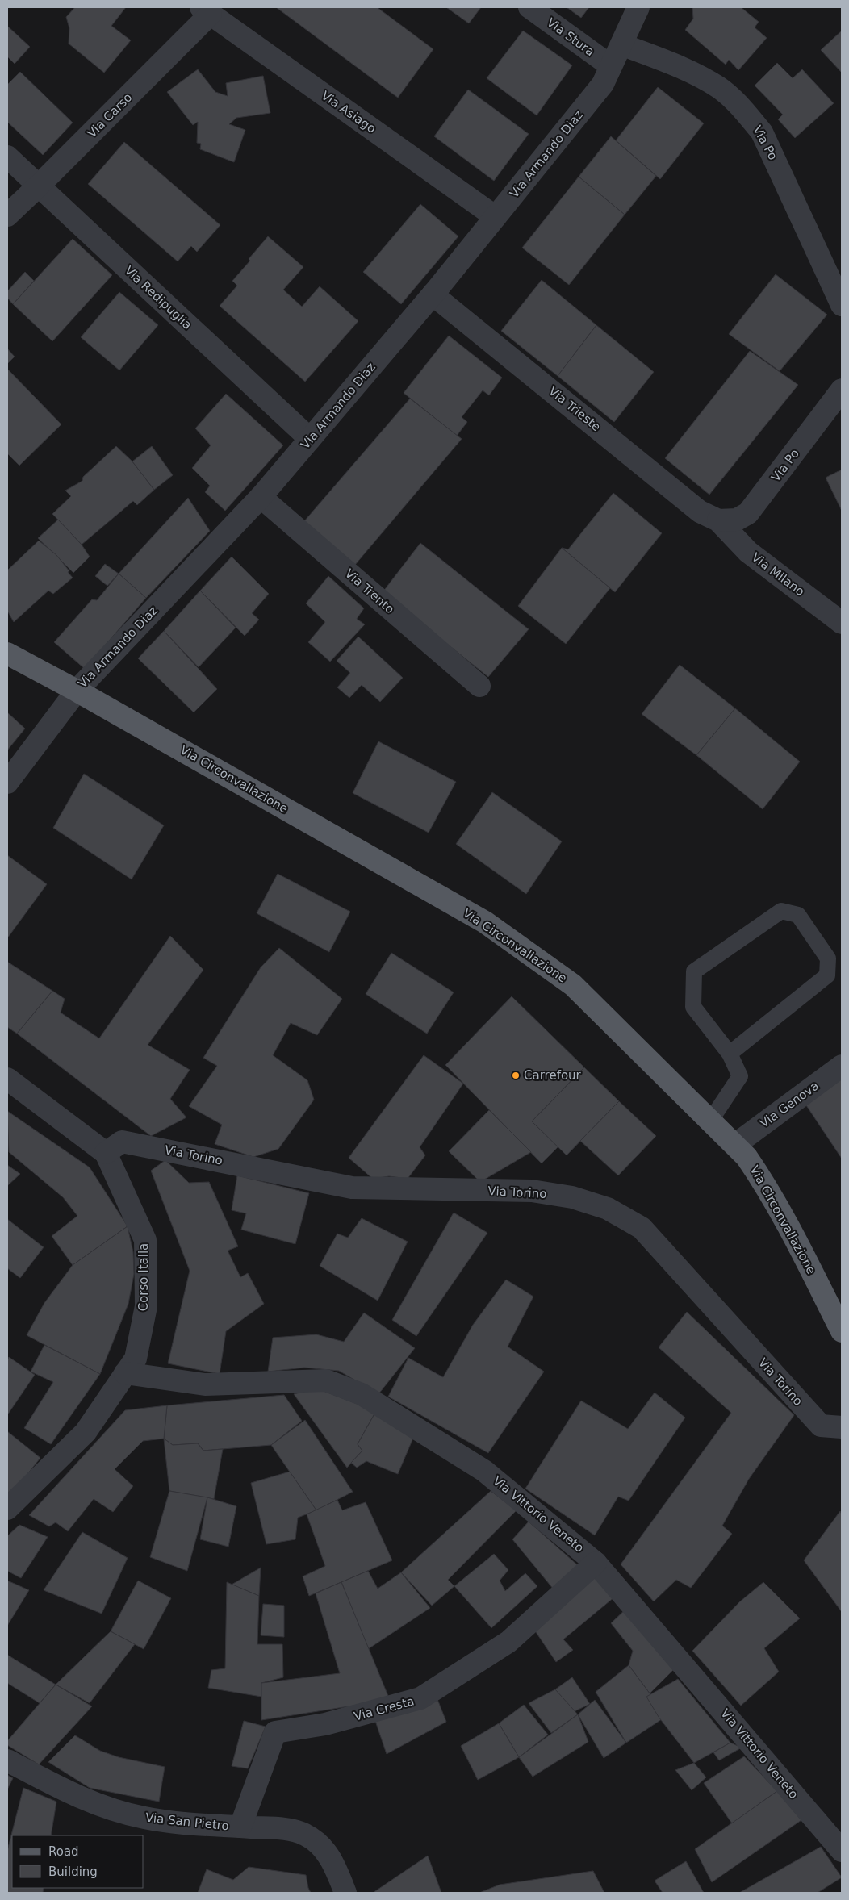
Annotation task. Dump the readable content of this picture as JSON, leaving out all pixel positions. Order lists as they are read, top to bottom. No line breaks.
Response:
{"streets":{"main road":["Via Circonvallazione"],"street":["Via Stura","Via Asiago","Via Carso","Via Po","Via Armando Diaz","Via Redipuglia","Via Trieste","Via Milano","Via Trento","Via Genova","Via Torino","Corso Italia","Via Vittorio Veneto","Via Cresta","Via San Pietro"]},"crossings":[["Via Stura","Via Armando Diaz"],["Via Asiago","Via Carso"],["Via Asiago","Via Armando Diaz"],["Via Carso","Via Redipuglia"],["Via Po","Via Armando Diaz"],["Via Po","Via Trieste"],["Via Po","Via Milano"],["Via Armando Diaz","Via Redipuglia"],["Via Armando Diaz","Via Trieste"],["Via Armando Diaz","Via Trento"],["Via Armando Diaz","Via Circonvallazione"],["Via Trieste","Via Milano"],["Via Circonvallazione","Via Genova"],["Via Torino","Corso Italia"],["Corso Italia","Via Vittorio Veneto"],["Via Vittorio Veneto","Via Cresta"],["Via Cresta","Via San Pietro"]],"places":["Carrefour"],"legend":["Road","Building"]}
